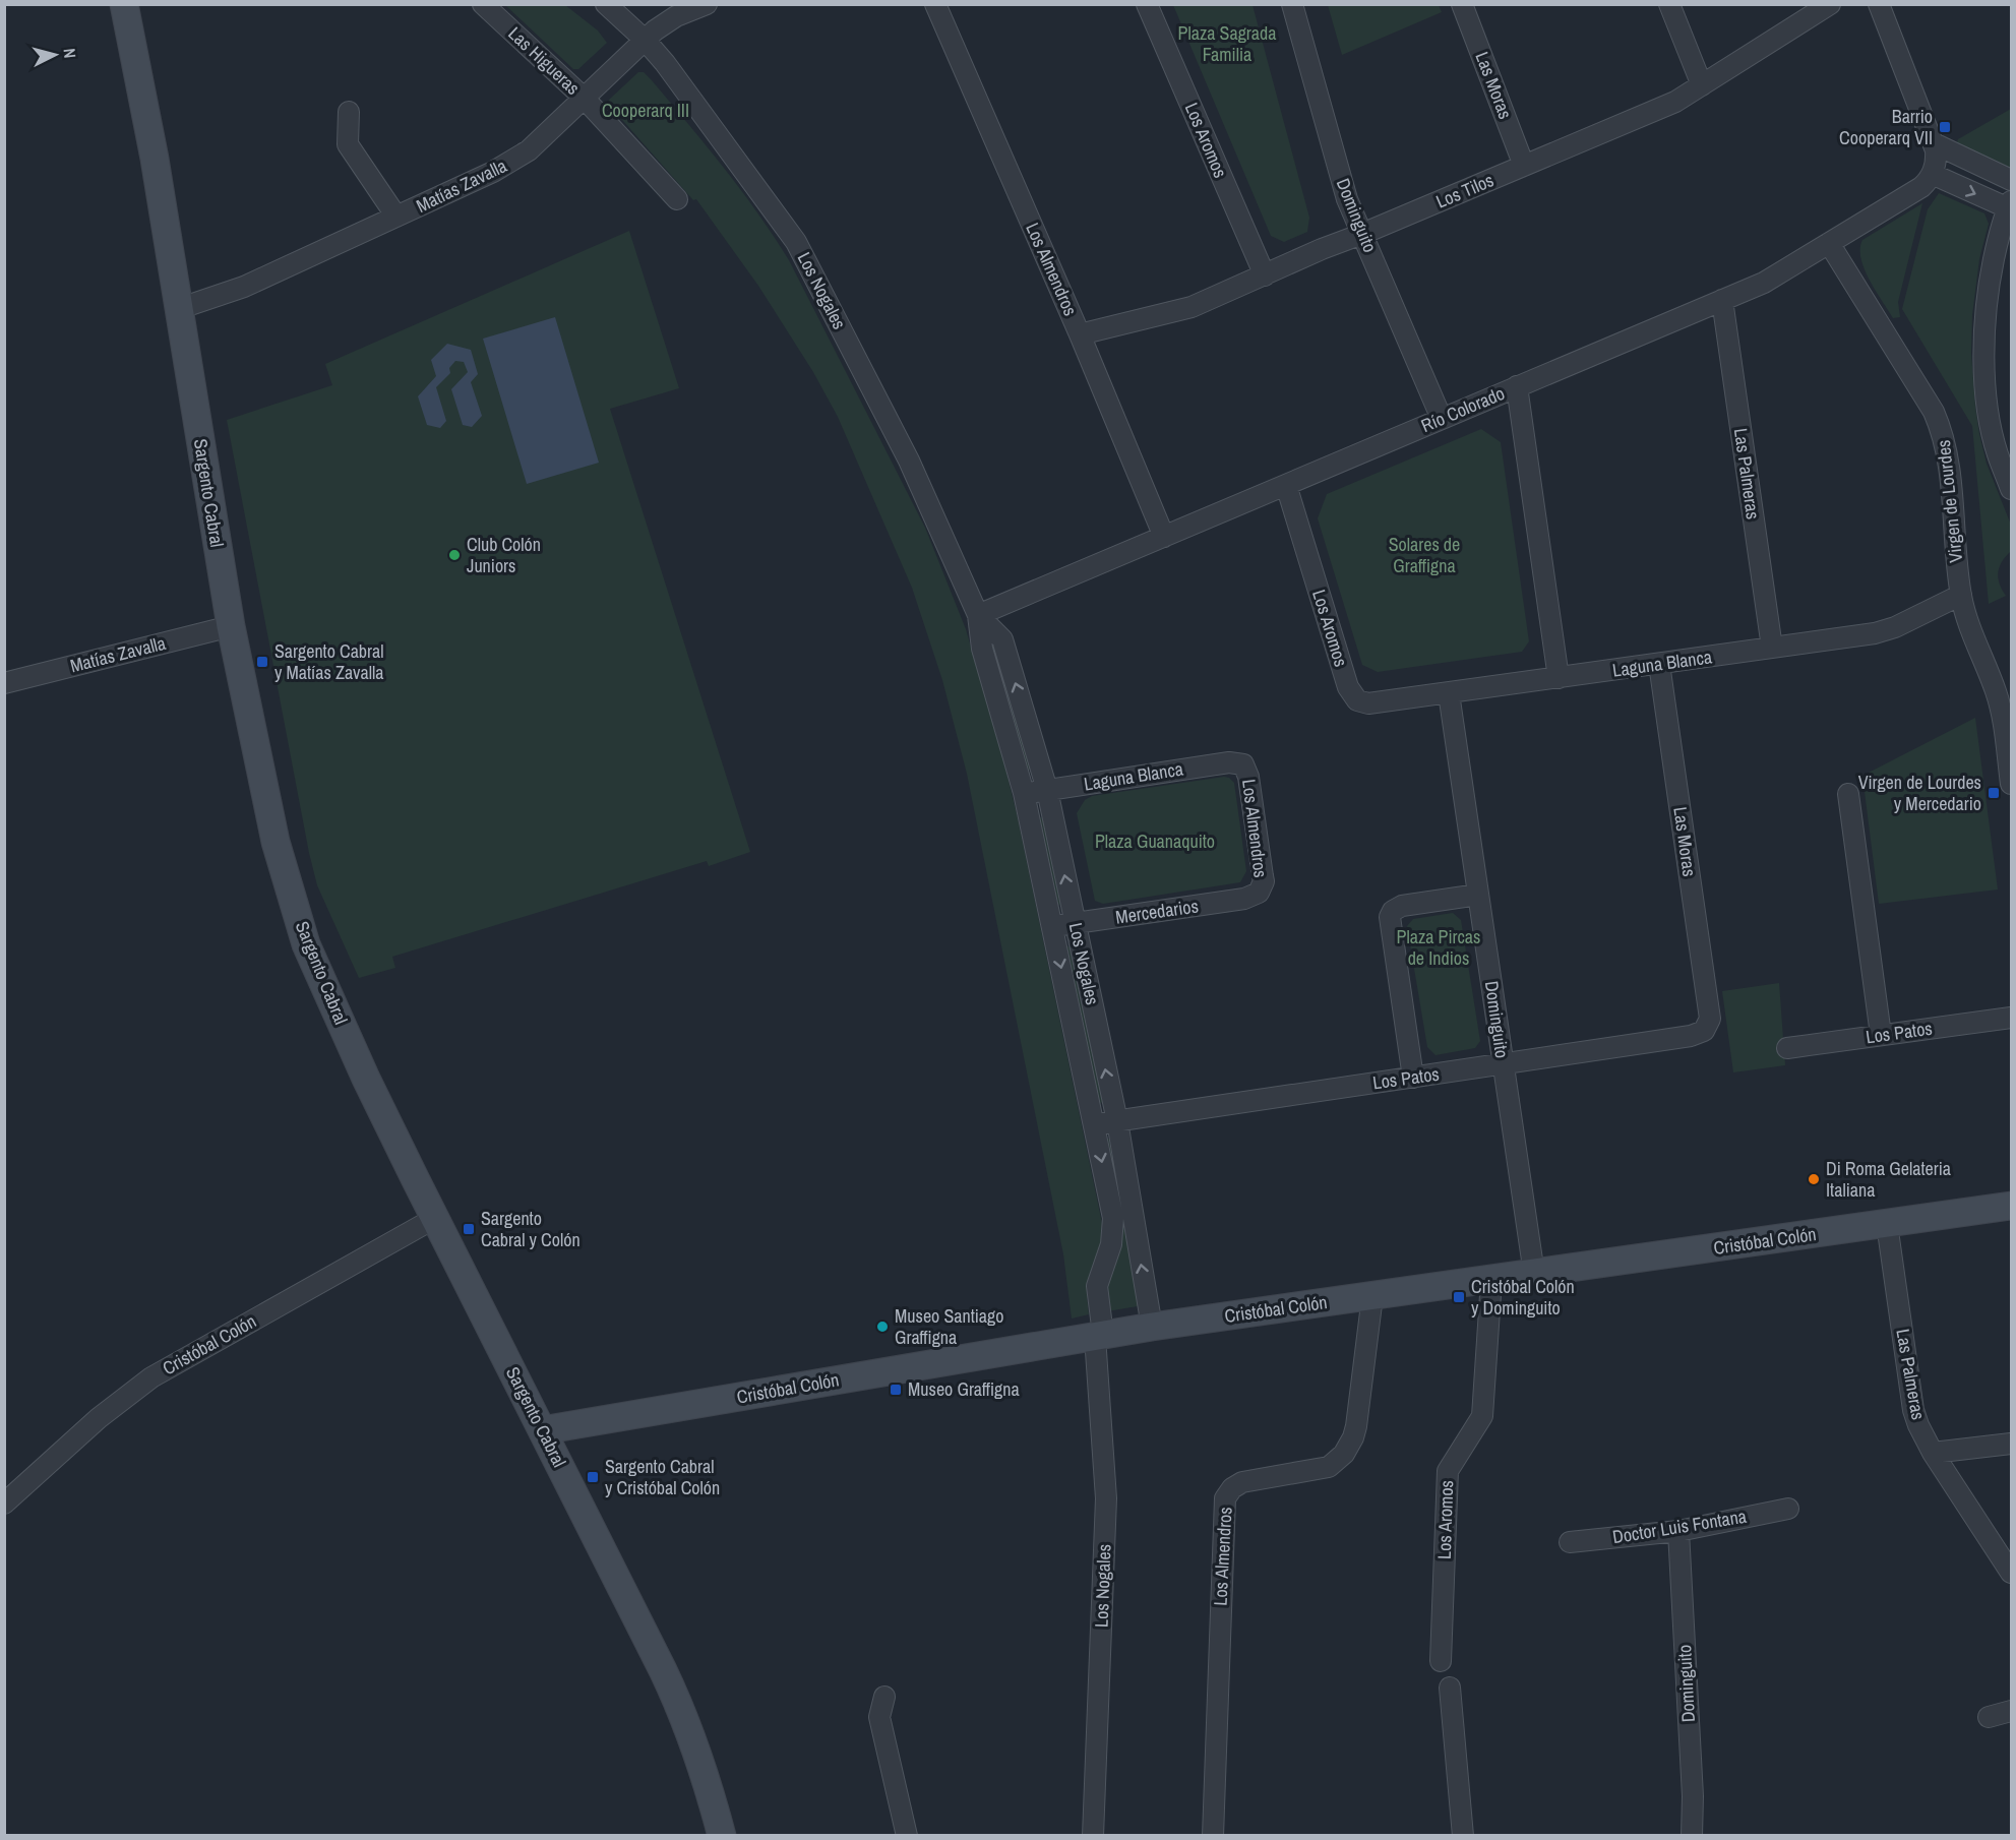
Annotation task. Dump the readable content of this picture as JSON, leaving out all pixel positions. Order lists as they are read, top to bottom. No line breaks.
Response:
{"streets":{"main road":["Sargento Cabral","Cristóbal Colón"],"street":["Las Higueras","Las Moras","Los Aromos","Matías Zavalla","Los Tilos","Dominguito","Los Almendros","Los Nogales","Río Colorado","Las Palmeras","Virgen de Lourdes","Laguna Blanca","Mercedarios","Los Patos","Doctor Luis Fontana"]},"crossings":[["Las Higueras","Matías Zavalla"],["Las Moras","Los Tilos"],["Las Moras","Laguna Blanca"],["Las Moras","Los Patos"],["Los Aromos","Los Tilos"],["Los Aromos","Río Colorado"],["Los Aromos","Laguna Blanca"],["Los Aromos","Cristóbal Colón"],["Matías Zavalla","Los Nogales"],["Matías Zavalla","Sargento Cabral"],["Los Tilos","Dominguito"],["Los Tilos","Los Almendros"],["Dominguito","Río Colorado"],["Dominguito","Laguna Blanca"],["Dominguito","Los Patos"],["Dominguito","Cristóbal Colón"],["Dominguito","Doctor Luis Fontana"],["Los Almendros","Río Colorado"],["Los Almendros","Laguna Blanca"],["Los Almendros","Mercedarios"],["Los Almendros","Cristóbal Colón"],["Los Nogales","Río Colorado"],["Los Nogales","Laguna Blanca"],["Los Nogales","Mercedarios"],["Los Nogales","Los Patos"],["Los Nogales","Cristóbal Colón"],["Río Colorado","Las Palmeras"],["Río Colorado","Virgen de Lourdes"],["Las Palmeras","Laguna Blanca"],["Las Palmeras","Cristóbal Colón"],["Sargento Cabral","Cristóbal Colón"],["Virgen de Lourdes","Laguna Blanca"]],"parks":["Plaza Sagrada Familia","Cooperarq III","Solares de Graffigna","Plaza Guanaquito","Plaza Pircas de Indios"],"places":{"transit":["Barrio Cooperarq VII","Sargento Cabral y Matías Zavalla","Virgen de Lourdes y Mercedario","Sargento Cabral y Colón","Cristóbal Colón y Dominguito","Museo Graffigna","Sargento Cabral y Cristóbal Colón"],"other":["Club Colón Juniors","Di Roma Gelateria Italiana","Museo Santiago Graffigna"]},"north":"right"}
